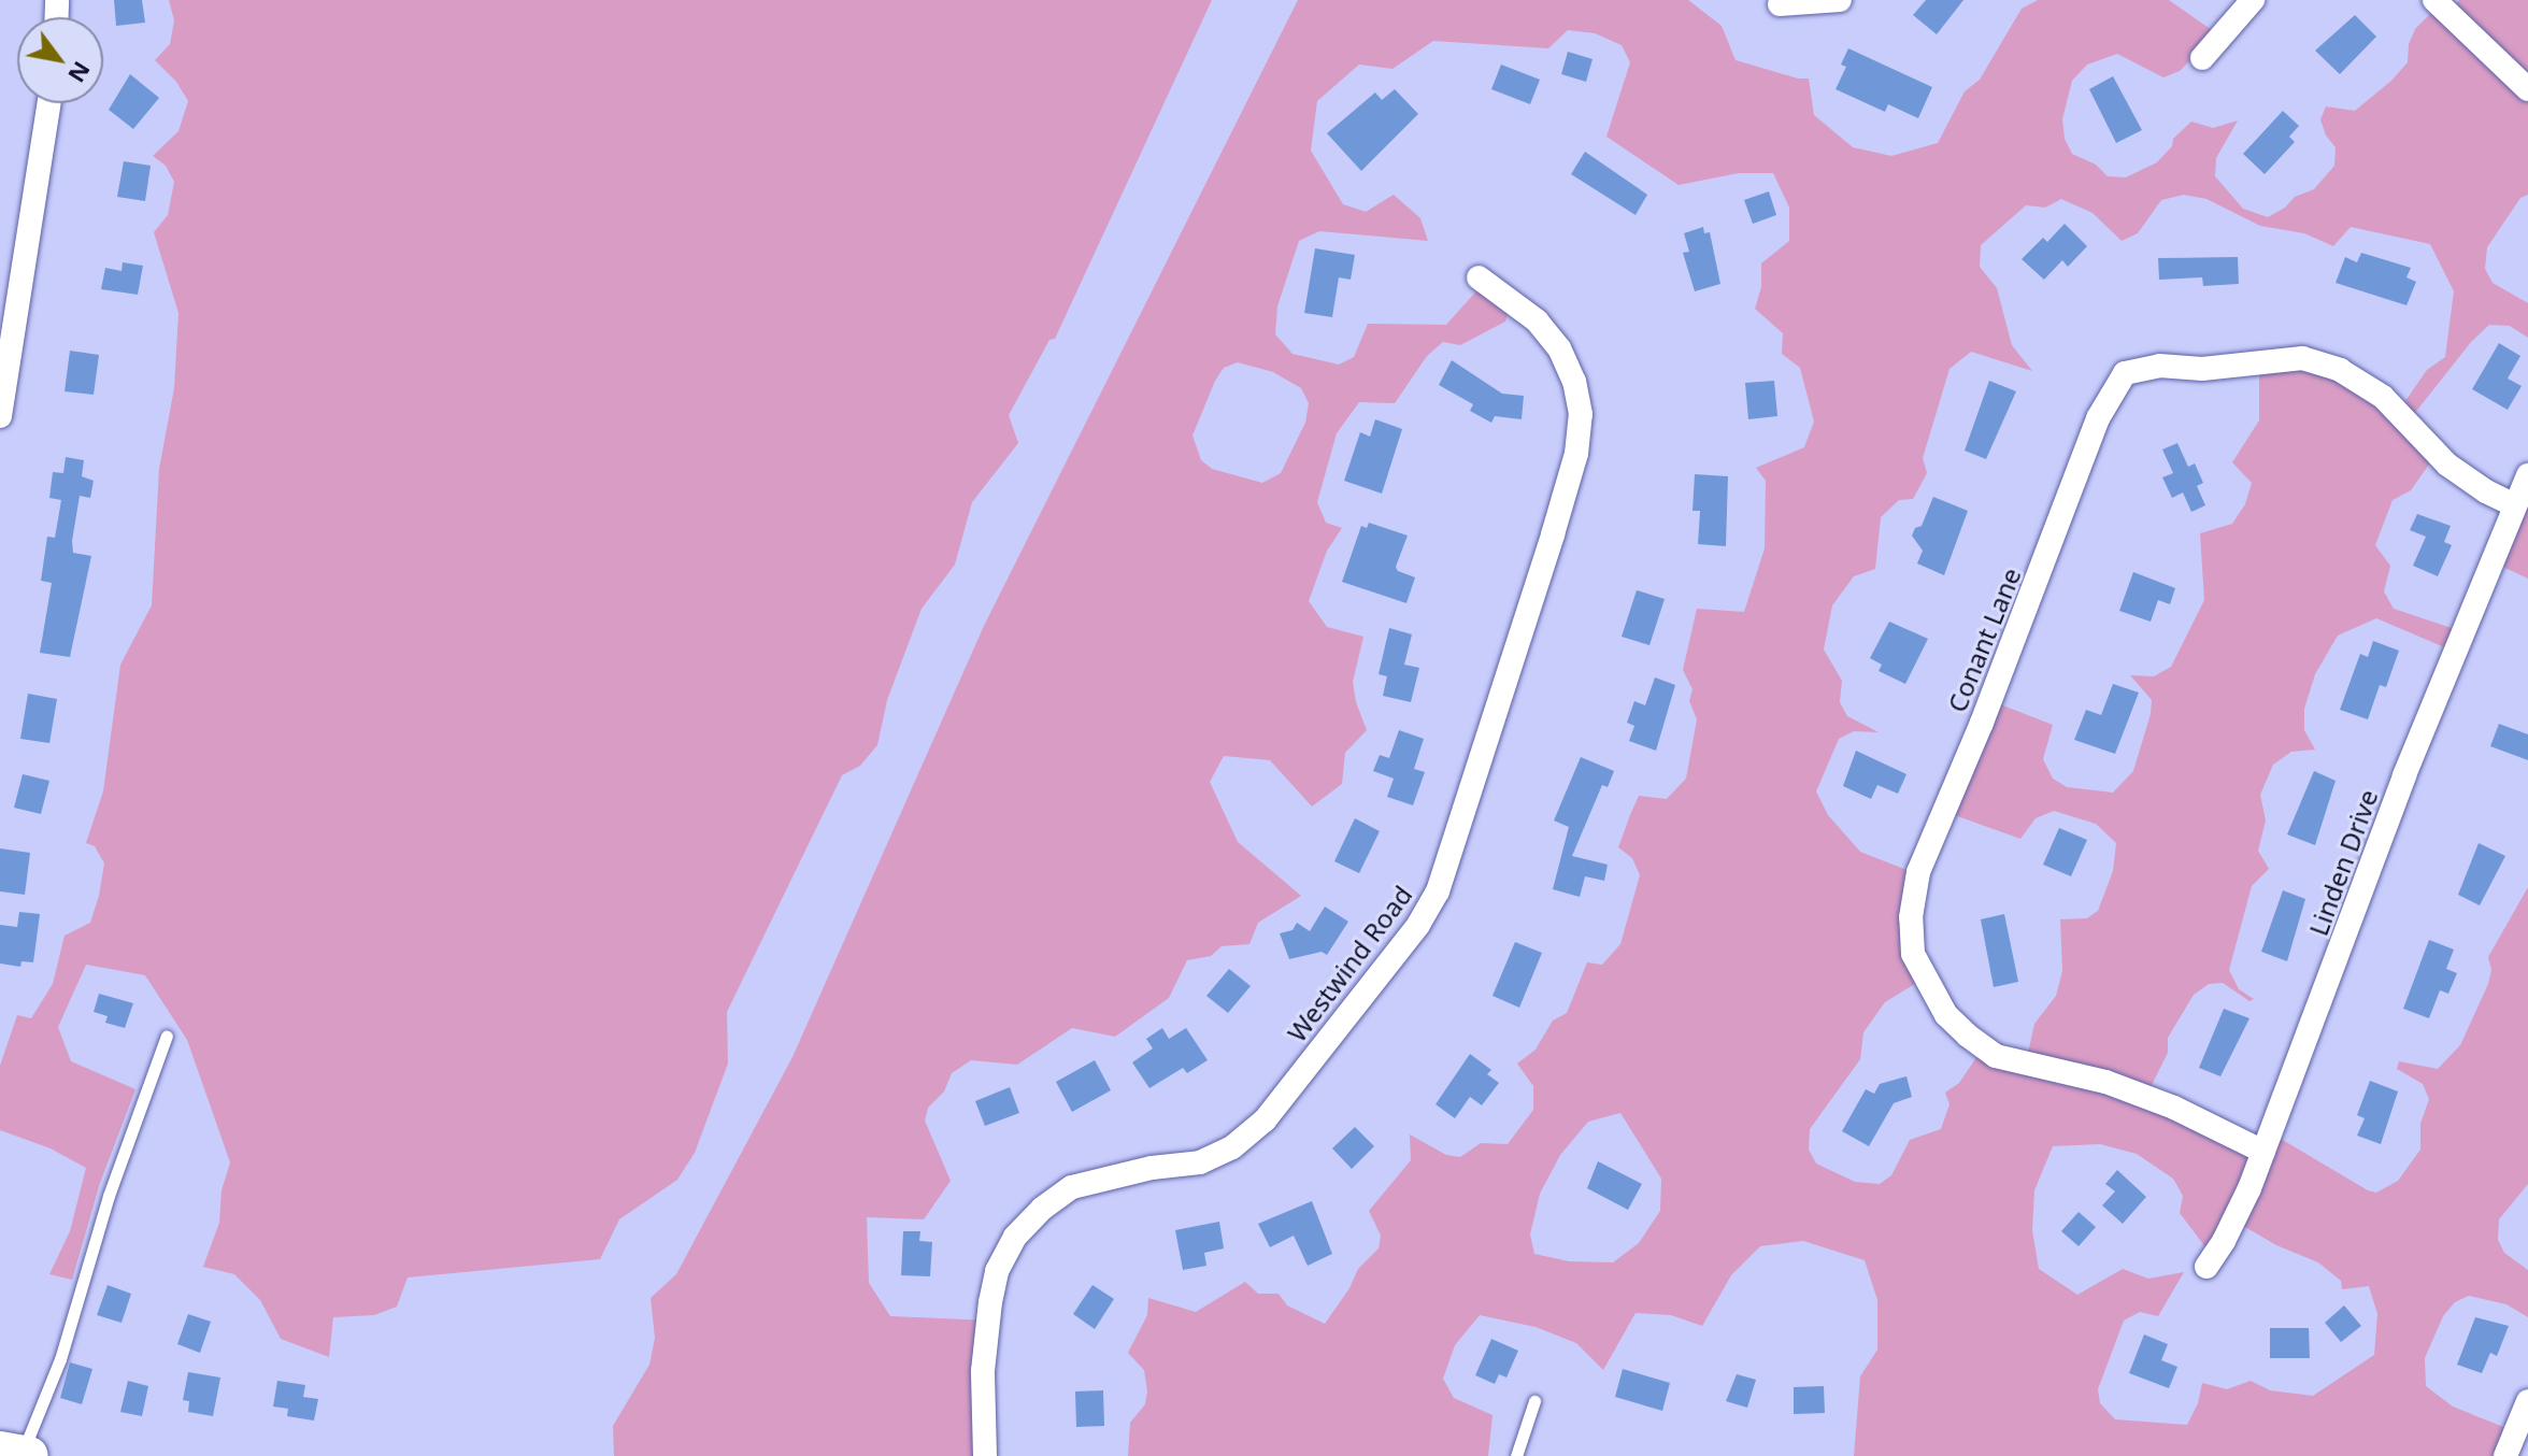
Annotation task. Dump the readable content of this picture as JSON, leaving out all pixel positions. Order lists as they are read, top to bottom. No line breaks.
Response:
{"streets":{"street":["Conant Lane","Linden Drive","Westwind Road"]},"crossings":[["Conant Lane","Linden Drive"]],"north":"bottom right"}
